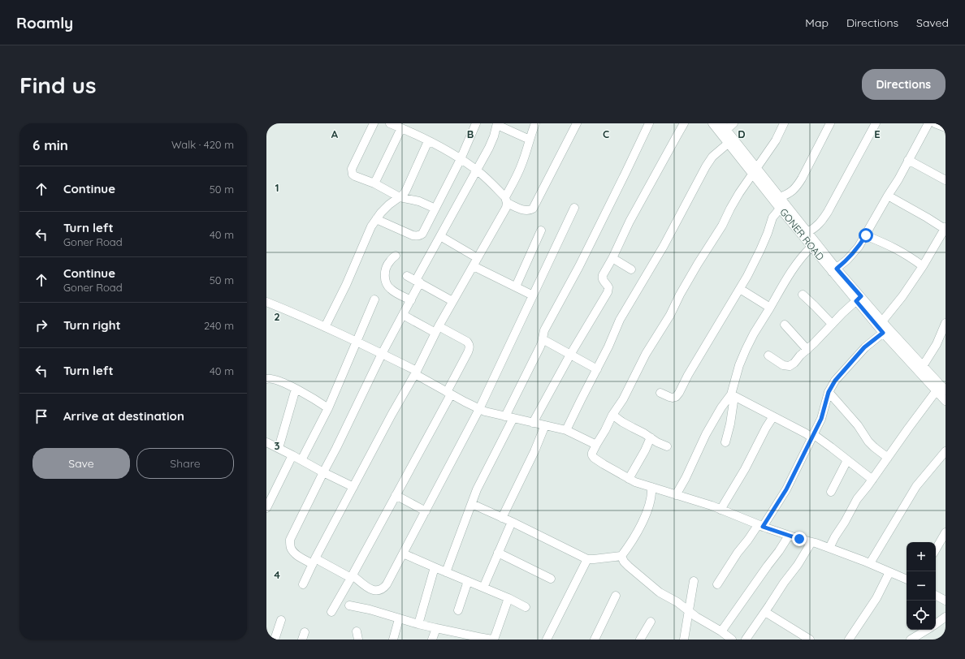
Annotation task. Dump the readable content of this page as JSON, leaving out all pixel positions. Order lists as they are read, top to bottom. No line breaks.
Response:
{"streets":{"street":["GONER ROAD"]},"page":{"header":"Roamly","nav":["Map","Directions","Saved"],"buttons":["Directions",["Save","Share"]],"title":"Find us","heading":["6 min","Walk · 420 m"],"list":[["Continue","50 m"],["Turn left","Goner Road","40 m"],["Continue","Goner Road","50 m"],["Turn right","240 m"],["Turn left","40 m"],"Arrive at destination"],"map_buttons":["+","−"]},"grid":{"columns":["A","B","C","D","E"],"rows":["1","2","3","4"]}}
